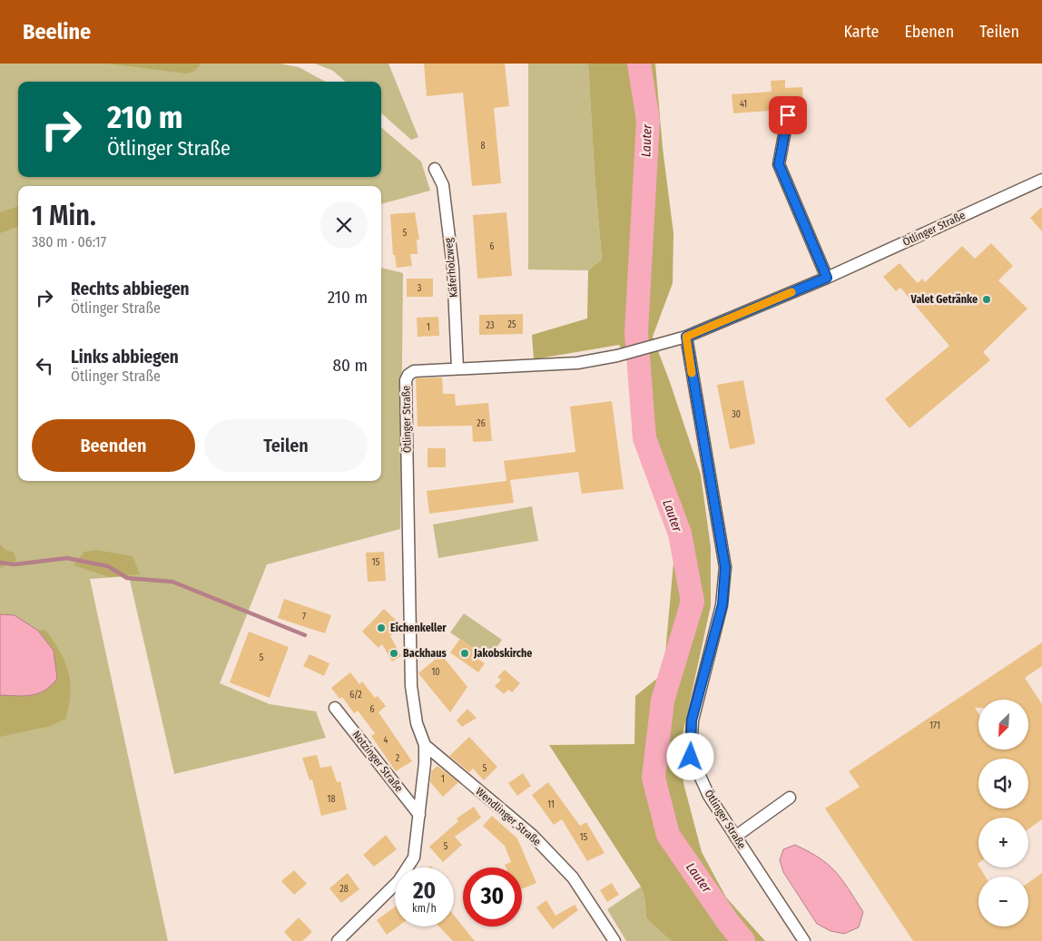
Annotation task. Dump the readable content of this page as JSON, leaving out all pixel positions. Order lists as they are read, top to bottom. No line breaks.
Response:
{"streets":{"street":["Ötlinger Straße","Käferholzweg","Notzinger Straße","Wendlinger Straße"]},"crossings":[["Ötlinger Straße","Käferholzweg"],["Ötlinger Straße","Notzinger Straße"],["Ötlinger Straße","Wendlinger Straße"],["Notzinger Straße","Wendlinger Straße"]],"water":["Lauter"],"places":["Valet Getränke","Eichenkeller","Backhaus","Jakobskirche"],"house_numbers":["41","8","5","6","3","25","23","1","30","26","15","7","5","10","6/2","6","171","4","2","5","1","18","11","15","5","28"],"north":"bottom left","page":{"header":"Beeline","nav":["Karte","Ebenen","Teilen"],"turn":["210 m","Ötlinger Straße"],"heading":["1 Min.","380 m · 06:17"],"list":[{"name":"Rechts abbiegen","note":"Ötlinger Straße","value":"210 m"},{"name":"Links abbiegen","note":"Ötlinger Straße","value":"80 m"}],"buttons":["Beenden","Teilen"],"map_buttons":["+","−"],"speed":"20 km/h","limit":"30"}}
